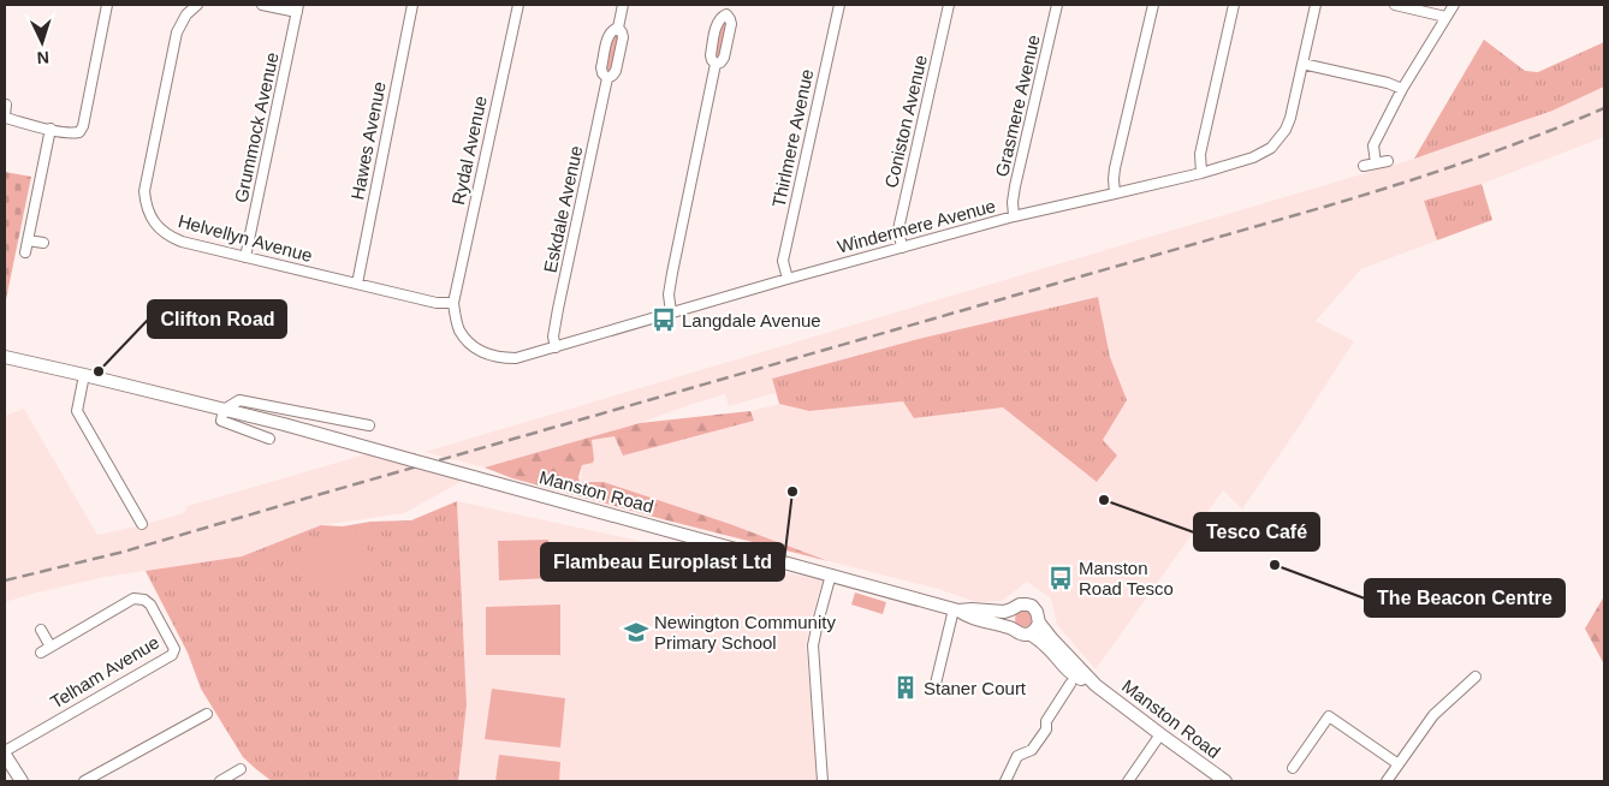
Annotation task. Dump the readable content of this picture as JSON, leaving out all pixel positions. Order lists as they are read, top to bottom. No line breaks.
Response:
{"streets":{"main road":["Manston Road"],"street":["Grasmere Avenue","Coniston Avenue","Grummock Avenue","Thirlmere Avenue","Hawes Avenue","Rydal Avenue","Eskdale Avenue","Windermere Avenue","Helvellyn Avenue","Telham Avenue"]},"crossings":[["Grasmere Avenue","Windermere Avenue"],["Coniston Avenue","Windermere Avenue"],["Grummock Avenue","Helvellyn Avenue"],["Thirlmere Avenue","Windermere Avenue"],["Hawes Avenue","Helvellyn Avenue"],["Rydal Avenue","Windermere Avenue"],["Rydal Avenue","Helvellyn Avenue"],["Eskdale Avenue","Windermere Avenue"],["Windermere Avenue","Helvellyn Avenue"]],"places":{"bus stop":["Langdale Avenue","Manston Road Tesco"],"other":["Clifton Road","Flambeau Europlast Ltd","Tesco Café","The Beacon Centre"],"school or university":["Newington Community Primary School"],"building":["Staner Court"]},"north":"bottom"}
